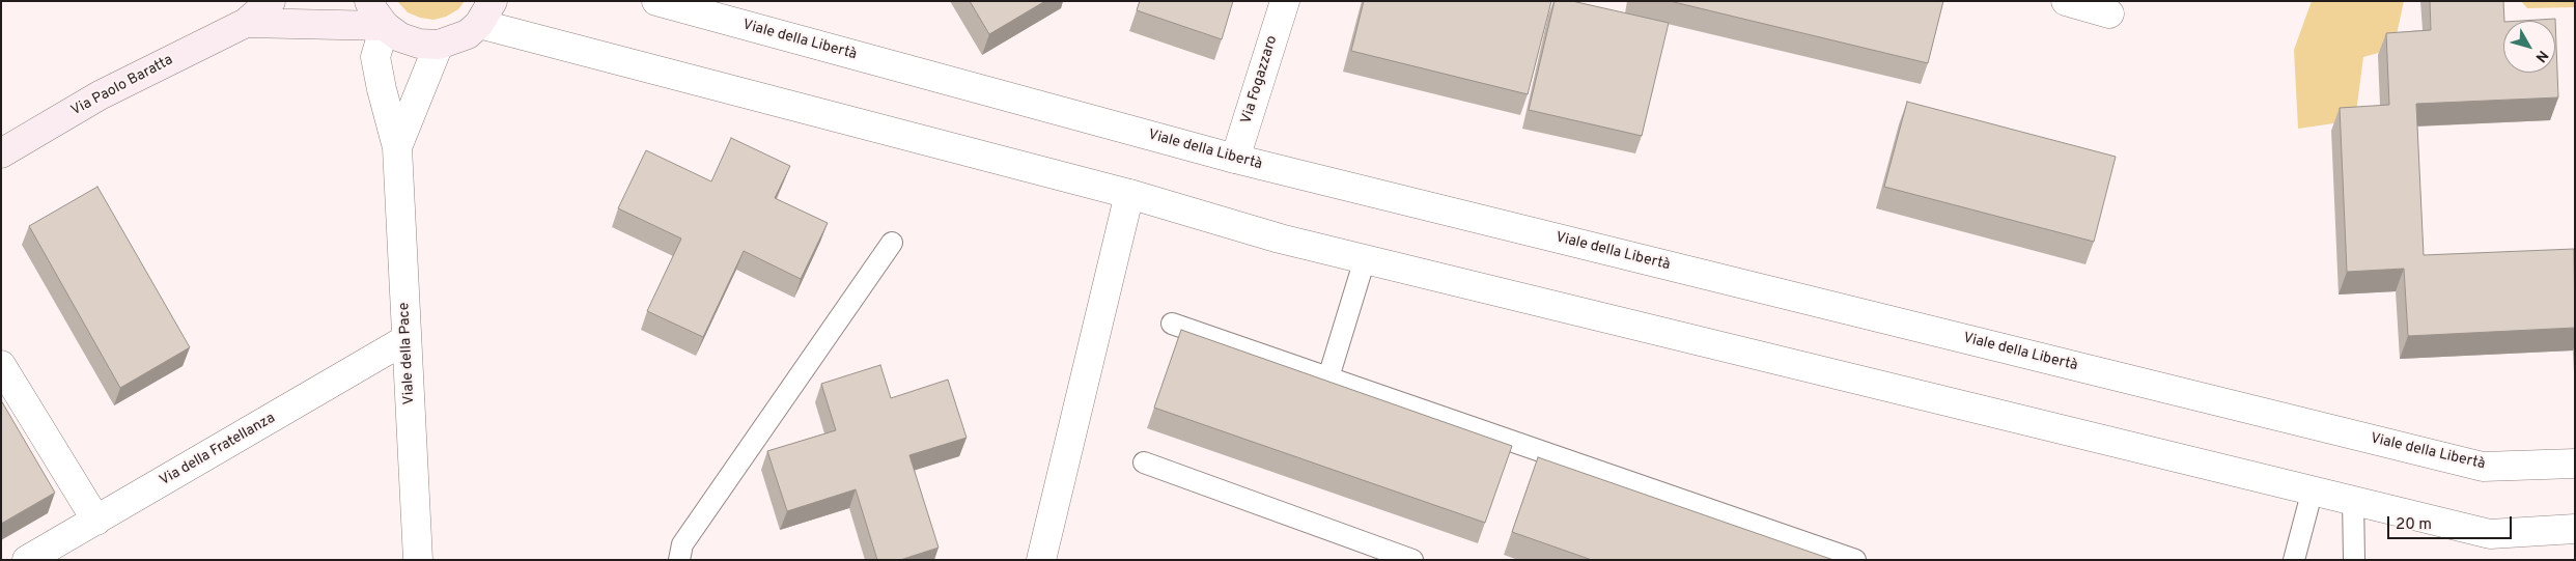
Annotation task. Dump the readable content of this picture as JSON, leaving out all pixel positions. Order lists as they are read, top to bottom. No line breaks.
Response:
{"streets":{"main road":["Via Paolo Baratta"],"street":["Viale della Libertà","Via Fogazzaro","Viale della Pace","Via della Fratellanza"]},"crossings":[["Viale della Libertà","Via Fogazzaro"],["Via Paolo Baratta","Viale della Pace"],["Viale della Pace","Via della Fratellanza"]],"scale_bar":"20 m","north":"bottom right"}
